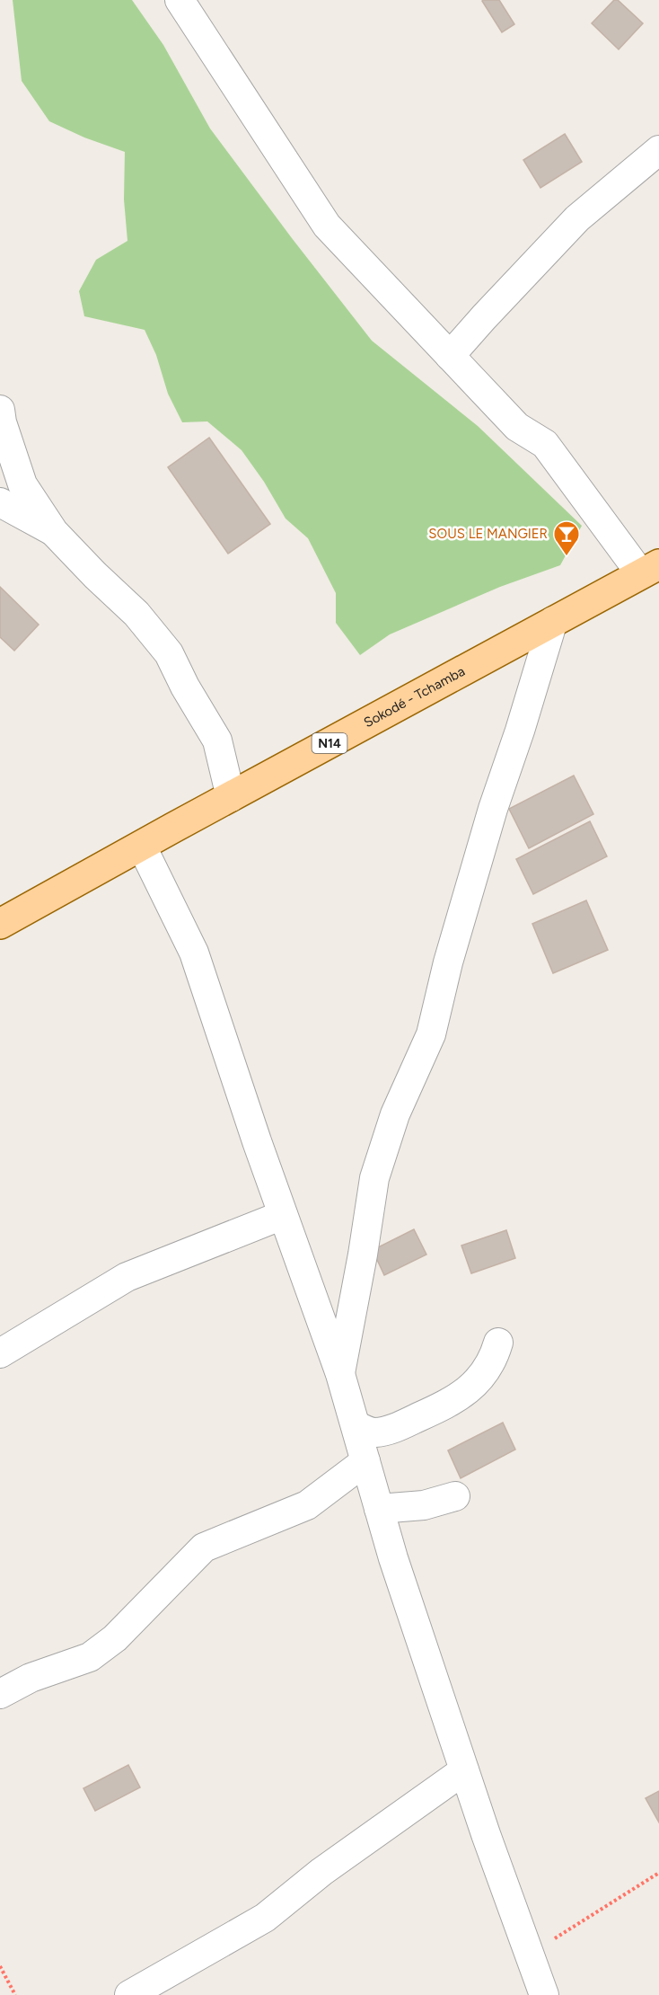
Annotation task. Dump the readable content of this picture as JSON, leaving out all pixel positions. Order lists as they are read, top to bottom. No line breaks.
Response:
{"streets":{"main road":["Sokodé - Tchamba","N14"]},"places":{"bar":["SOUS LE MANGIER"]}}
